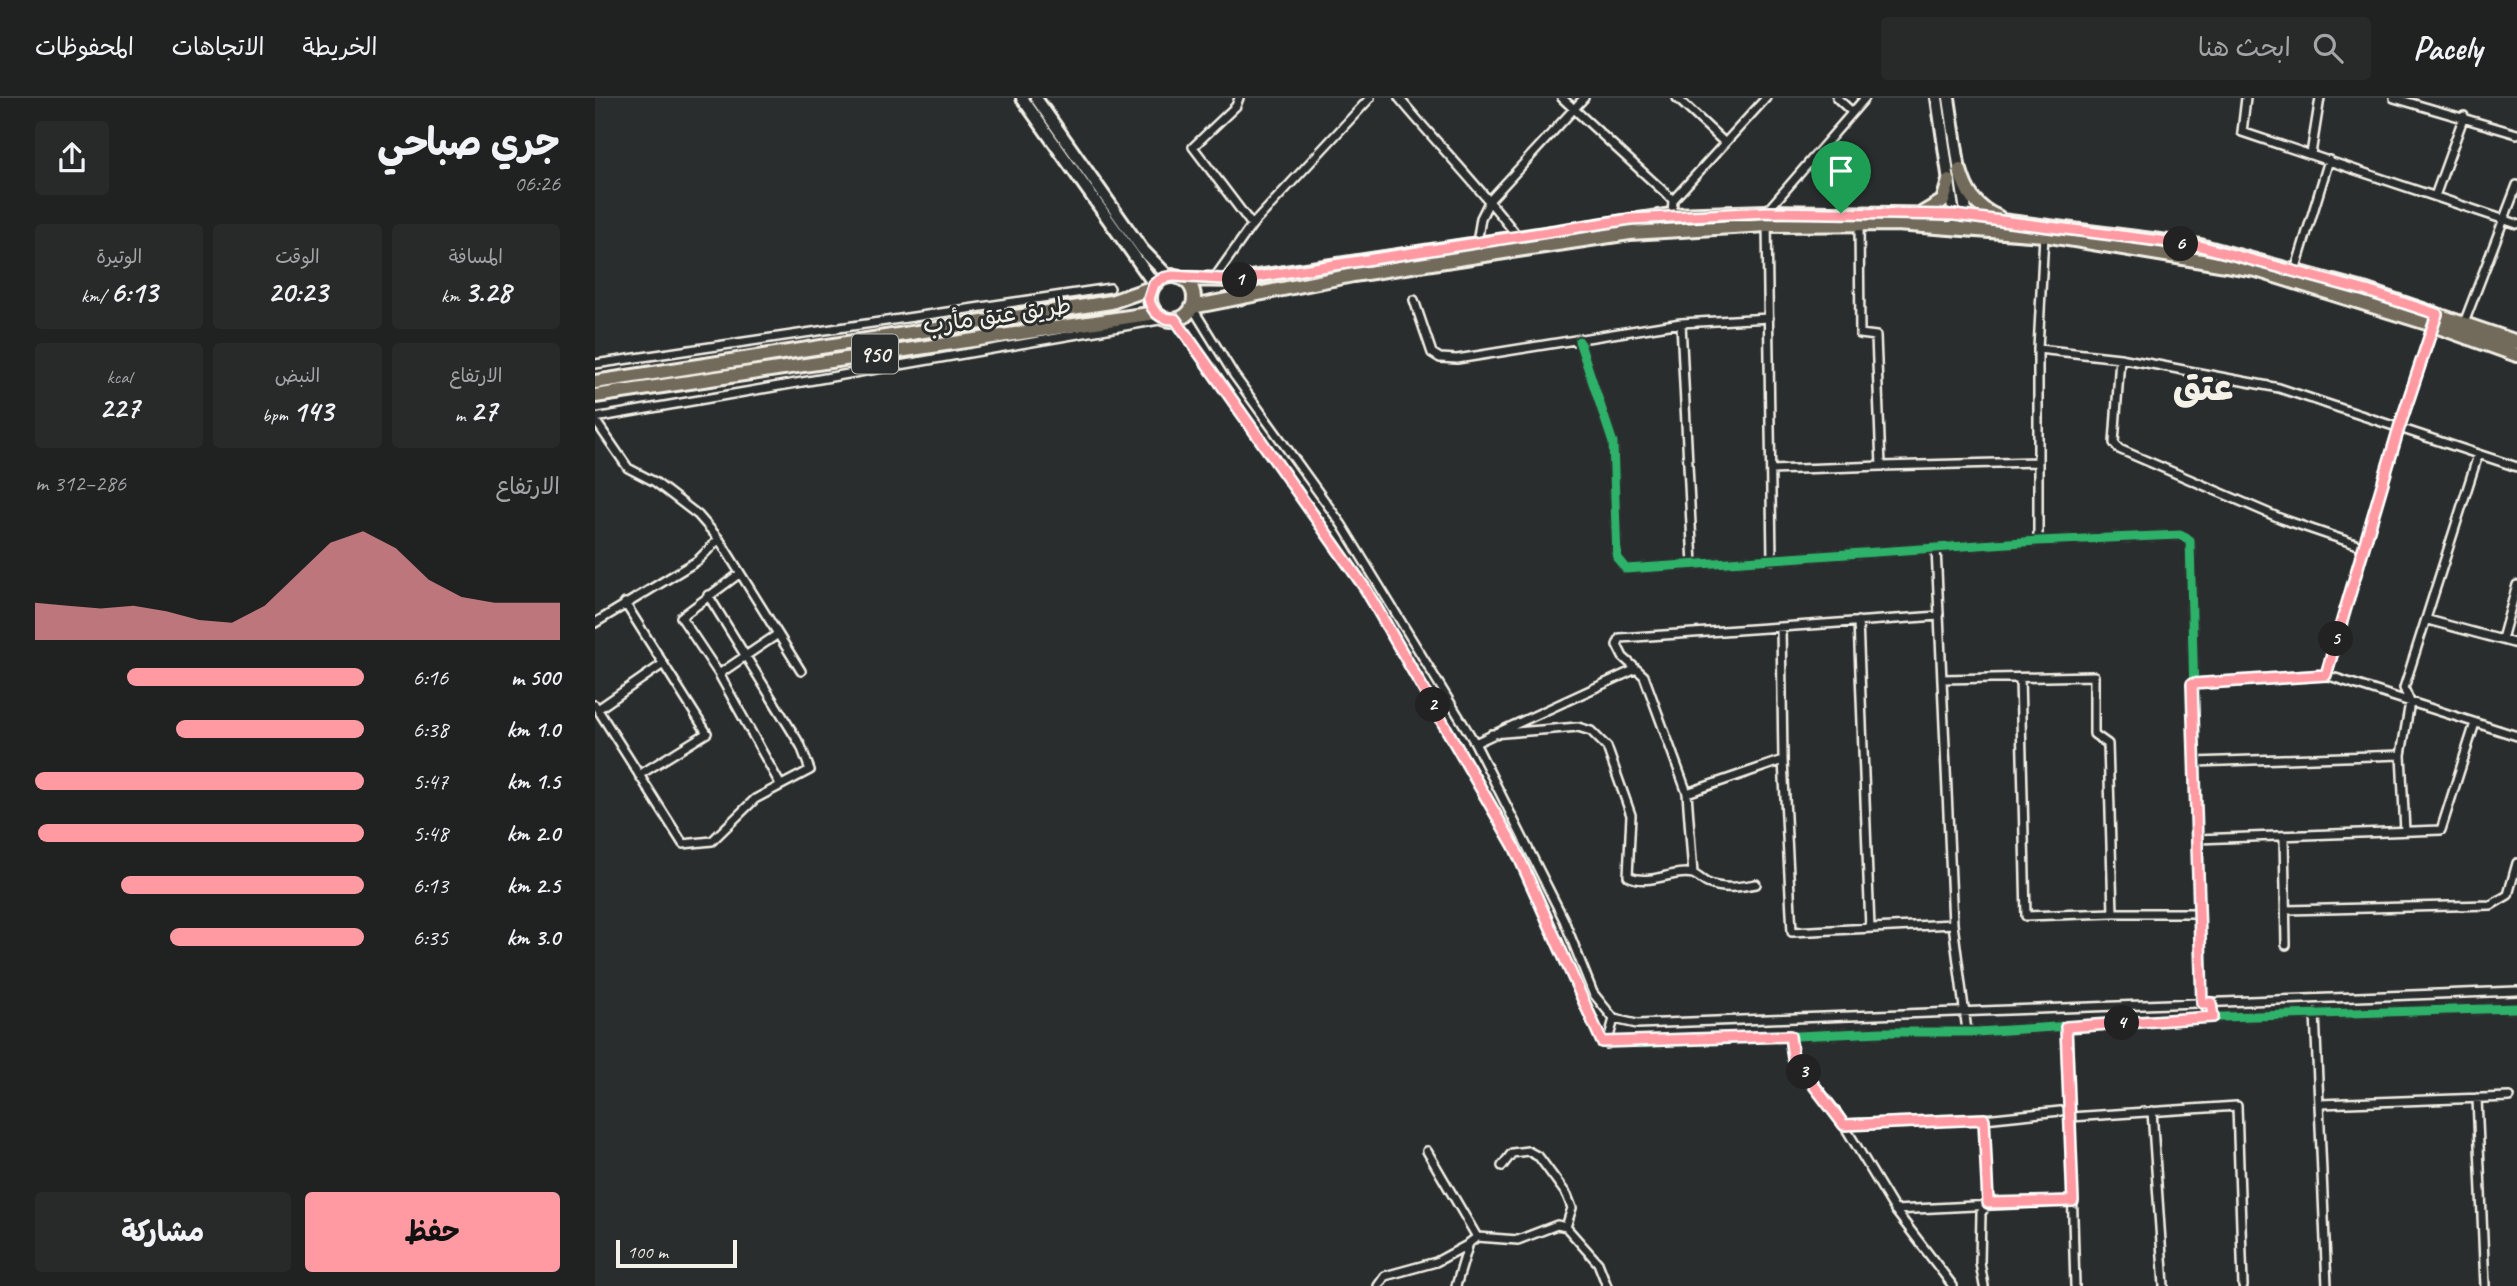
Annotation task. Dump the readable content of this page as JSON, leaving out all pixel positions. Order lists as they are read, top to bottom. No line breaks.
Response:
{"streets":{"main road":["طريق عتق مأرب","950"]},"districts":["عتق"],"scale_bar":"100 m","page":{"header":"Pacely","search":"ابحث هنا","nav":["الخريطة","الاتجاهات","المحفوظات"],"heading":["جري صباحي","06:26"],"stats":[["المسافة","3.28 km"],["الوقت","20:23"],["الوتيرة","6:13 /km"],["الارتفاع","27 m"],["النبض","143 bpm"],["kcal","227"]],"pins":["6","1","5","2","4","3"],"chart":["الارتفاع","286–312 m"],"list":[{"name":"500 m","note":"6:16"},{"name":"1.0 km","note":"6:38"},{"name":"1.5 km","note":"5:47"},{"name":"2.0 km","note":"5:48"},{"name":"2.5 km","note":"6:13"},{"name":"3.0 km","note":"6:35"}],"buttons":["حفظ","مشاركة"],"scale":"100 m"}}
